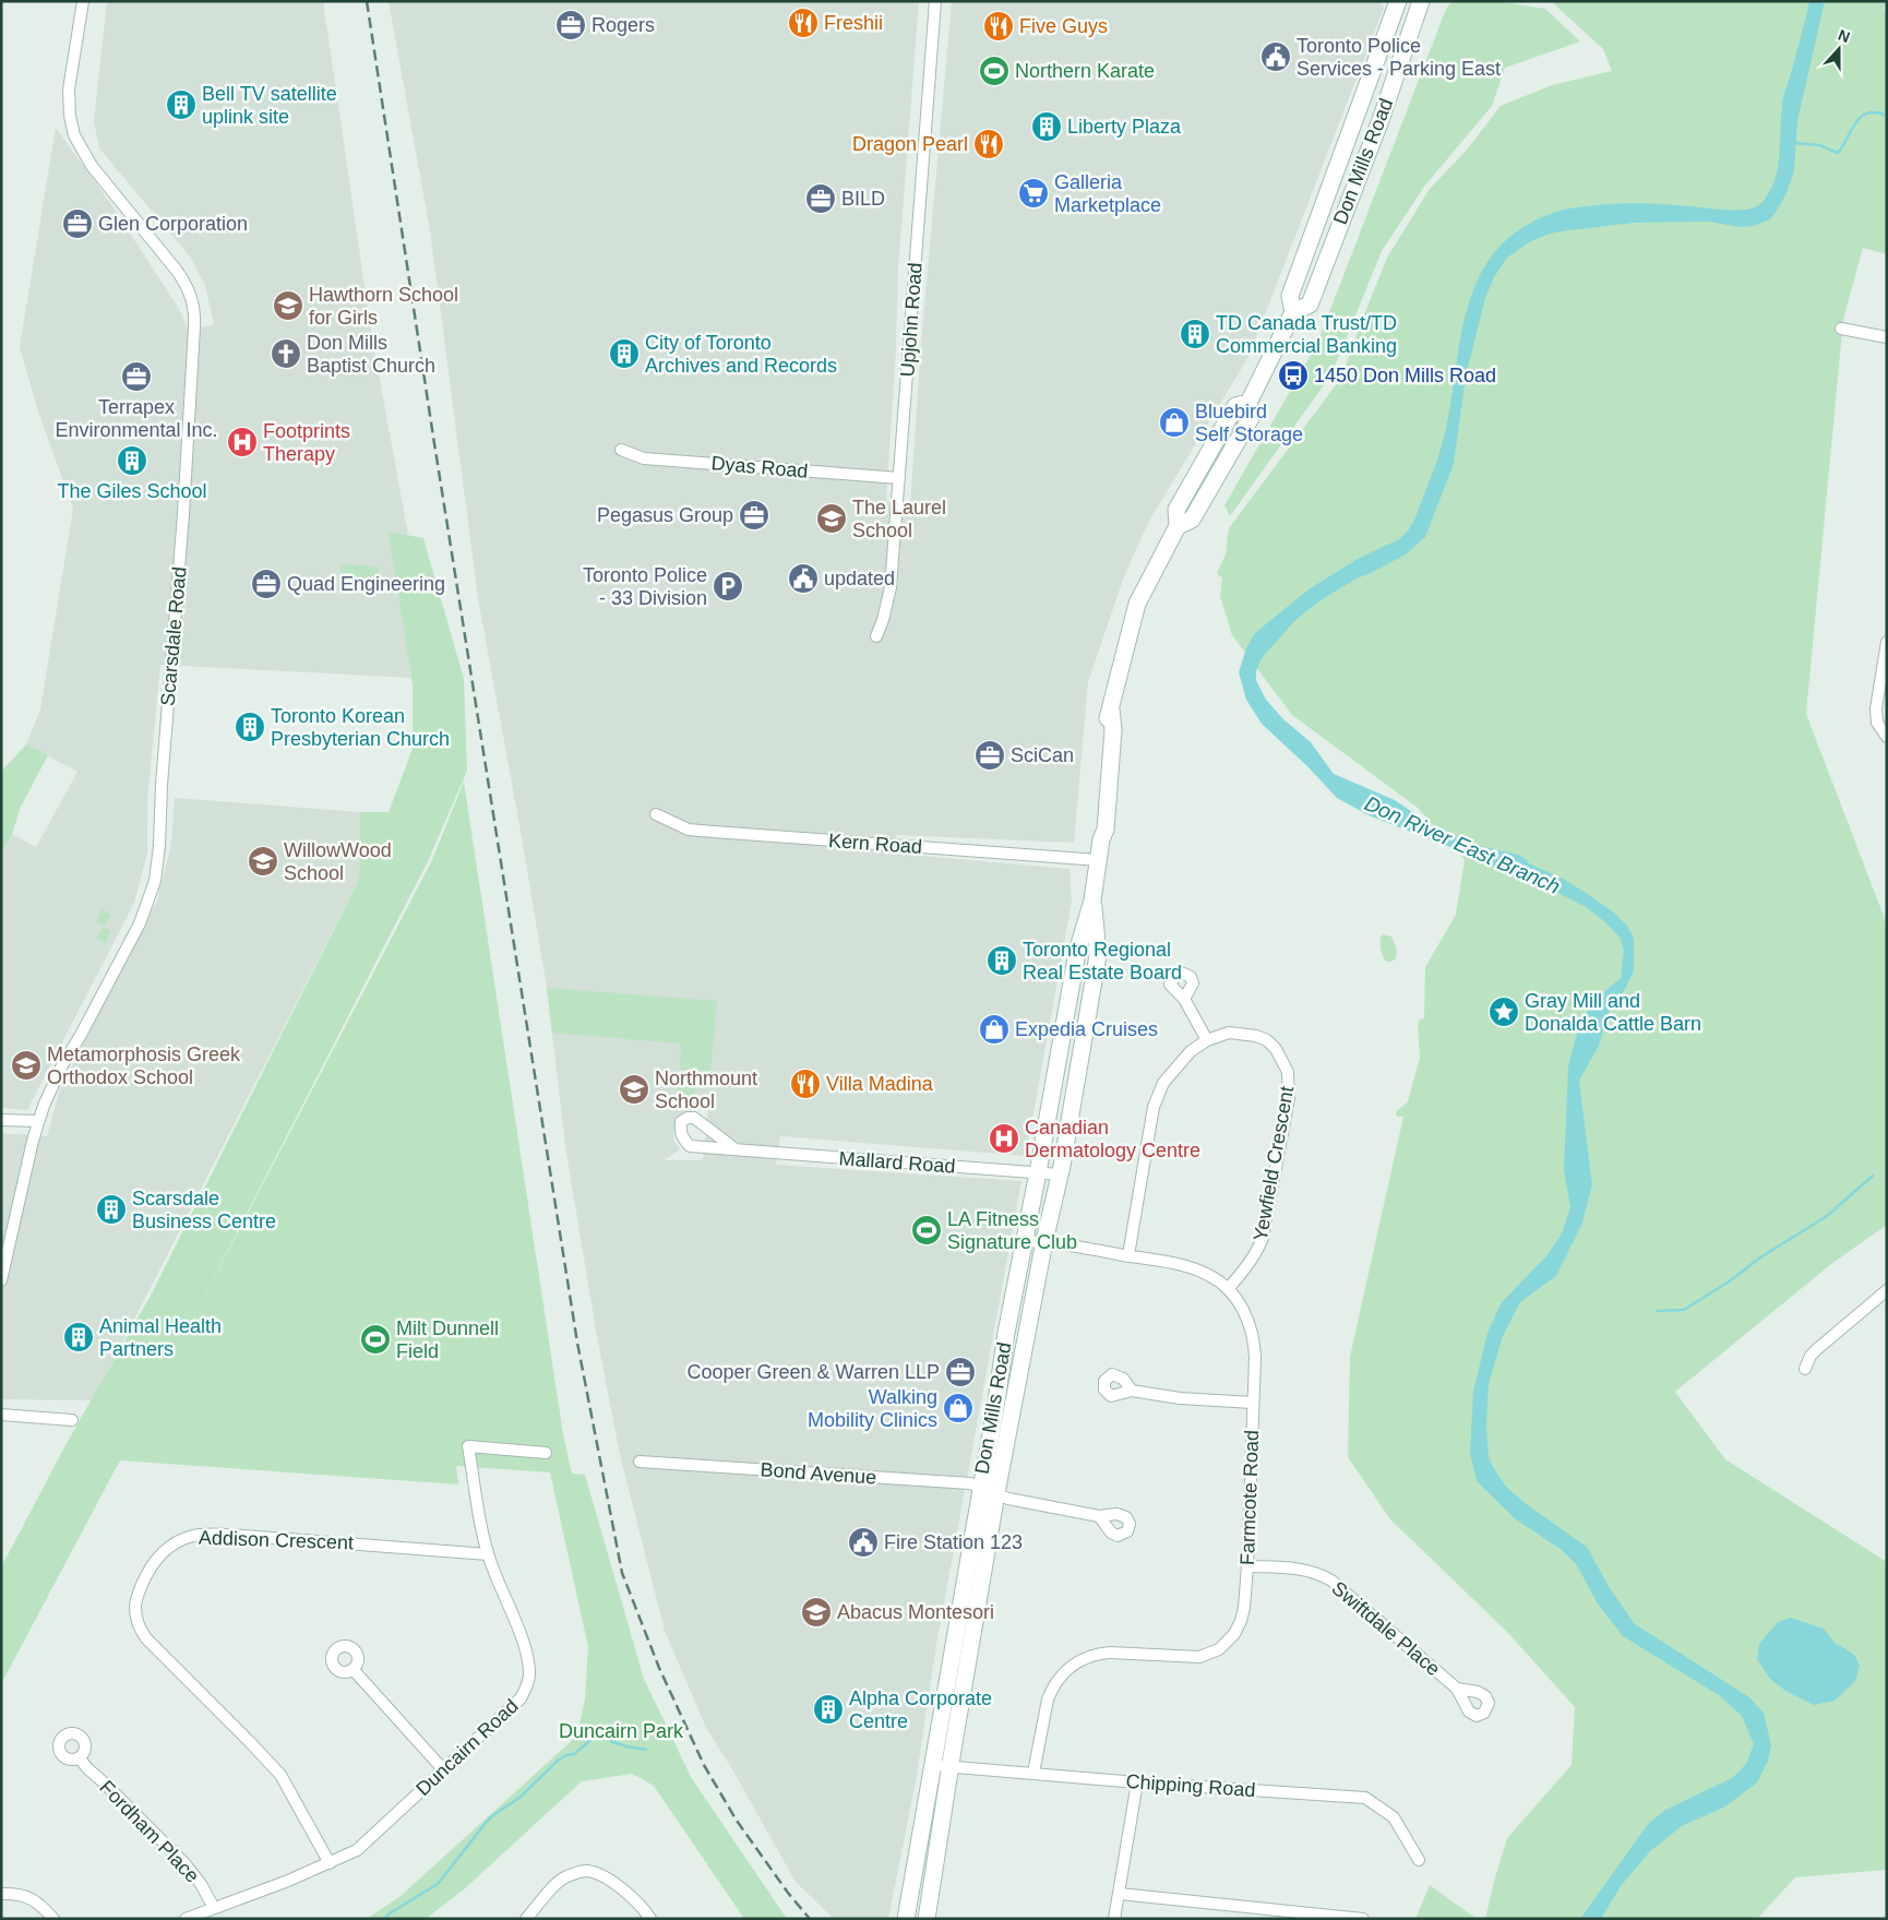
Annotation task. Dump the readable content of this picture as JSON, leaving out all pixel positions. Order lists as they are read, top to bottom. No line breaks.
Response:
{"streets":{"main road":["Don Mills Road"],"street":["Upjohn Road","Dyas Road","Scarsdale Road","Kern Road","Mallard Road","Yewfield Crescent","Bond Avenue","Farmcote Road","Addison Crescent","Swiftdale Place","Duncairn Road","Chipping Road","Fordham Place"]},"crossings":[["Don Mills Road","Kern Road"],["Don Mills Road","Mallard Road"],["Don Mills Road","Bond Avenue"],["Don Mills Road","Farmcote Road"],["Don Mills Road","Chipping Road"],["Upjohn Road","Dyas Road"],["Yewfield Crescent","Farmcote Road"],["Farmcote Road","Swiftdale Place"],["Farmcote Road","Chipping Road"],["Addison Crescent","Duncairn Road"],["Duncairn Road","Fordham Place"]],"water":["Don River East Branch"],"parks":["Duncairn Park"],"places":{"restaurant":["Freshii","Five Guys","Dragon Pearl","Villa Madina"],"office":["Rogers","BILD","Glen Corporation","Terrapex Environmental Inc.","Pegasus Group","Quad Engineering","SciCan","Cooper Green & Warren LLP"],"public building":["Toronto Police Services - Parking East","updated","Fire Station 123"],"sports":["Northern Karate","LA Fitness Signature Club","Milt Dunnell Field"],"building":["Bell TV satellite uplink site","Liberty Plaza","TD Canada Trust/TD Commercial Banking","City of Toronto Archives and Records","The Giles School","Toronto Korean Presbyterian Church","Toronto Regional Real Estate Board","Scarsdale Business Centre","Animal Health Partners","Alpha Corporate Centre"],"supermarket":["Galleria Marketplace"],"school or university":["Hawthorn School for Girls","The Laurel School","WillowWood School","Metamorphosis Greek Orthodox School","Northmount School","Abacus Montesori"],"church":["Don Mills Baptist Church"],"bus stop":["1450 Don Mills Road"],"shop":["Bluebird Self Storage","Expedia Cruises","Walking Mobility Clinics"],"hospital":["Footprints Therapy","Canadian Dermatology Centre"],"parking":["Toronto Police - 33 Division"],"place":["Gray Mill and Donalda Cattle Barn"]},"north":"top"}
